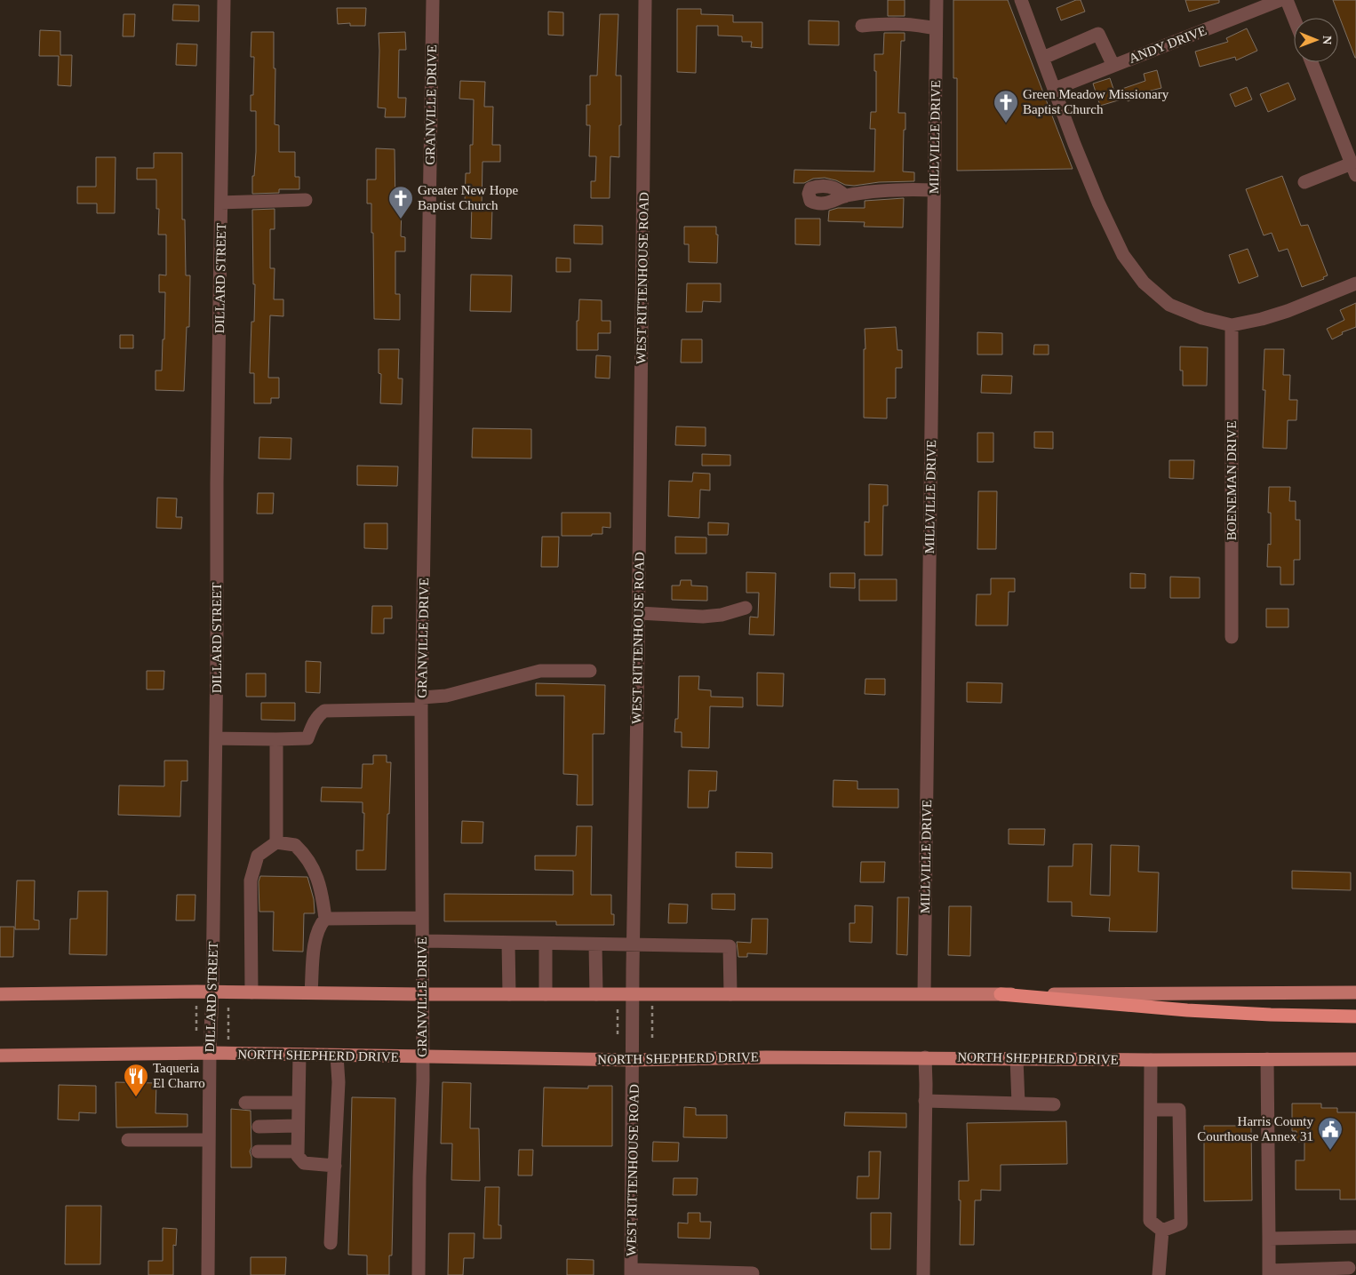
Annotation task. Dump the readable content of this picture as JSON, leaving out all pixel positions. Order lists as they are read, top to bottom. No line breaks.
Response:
{"streets":{"main road":["NORTH SHEPHERD DRIVE"],"street":["ANDY DRIVE","GRANVILLE DRIVE","MILLVILLE DRIVE","DILLARD STREET","WEST RITTENHOUSE ROAD","BOENEMAN DRIVE"]},"crossings":[["GRANVILLE DRIVE","NORTH SHEPHERD DRIVE"],["DILLARD STREET","NORTH SHEPHERD DRIVE"],["WEST RITTENHOUSE ROAD","NORTH SHEPHERD DRIVE"]],"places":{"church":["Green Meadow Missionary Baptist Church","Greater New Hope Baptist Church"],"restaurant":["Taqueria El Charro"],"public building":["Harris County Courthouse Annex 31"]},"north":"right"}
